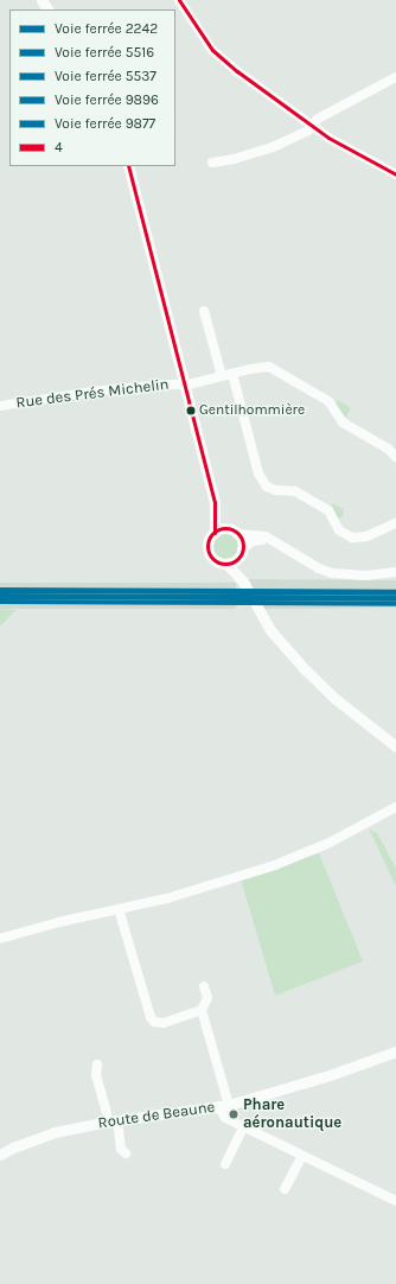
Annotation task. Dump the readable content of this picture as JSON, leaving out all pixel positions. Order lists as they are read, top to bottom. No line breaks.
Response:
{"streets":{"street":["Rue des Prés Michelin","Route de Beaune"]},"places":["Gentilhommière","Phare aéronautique"],"lines":["transit line 4","rail line 9896","rail line 5537","rail line 2242","rail line 9877","rail line 5516"],"legend":["Voie ferrée 2242","Voie ferrée 5516","Voie ferrée 5537","Voie ferrée 9896","Voie ferrée 9877","4"]}
